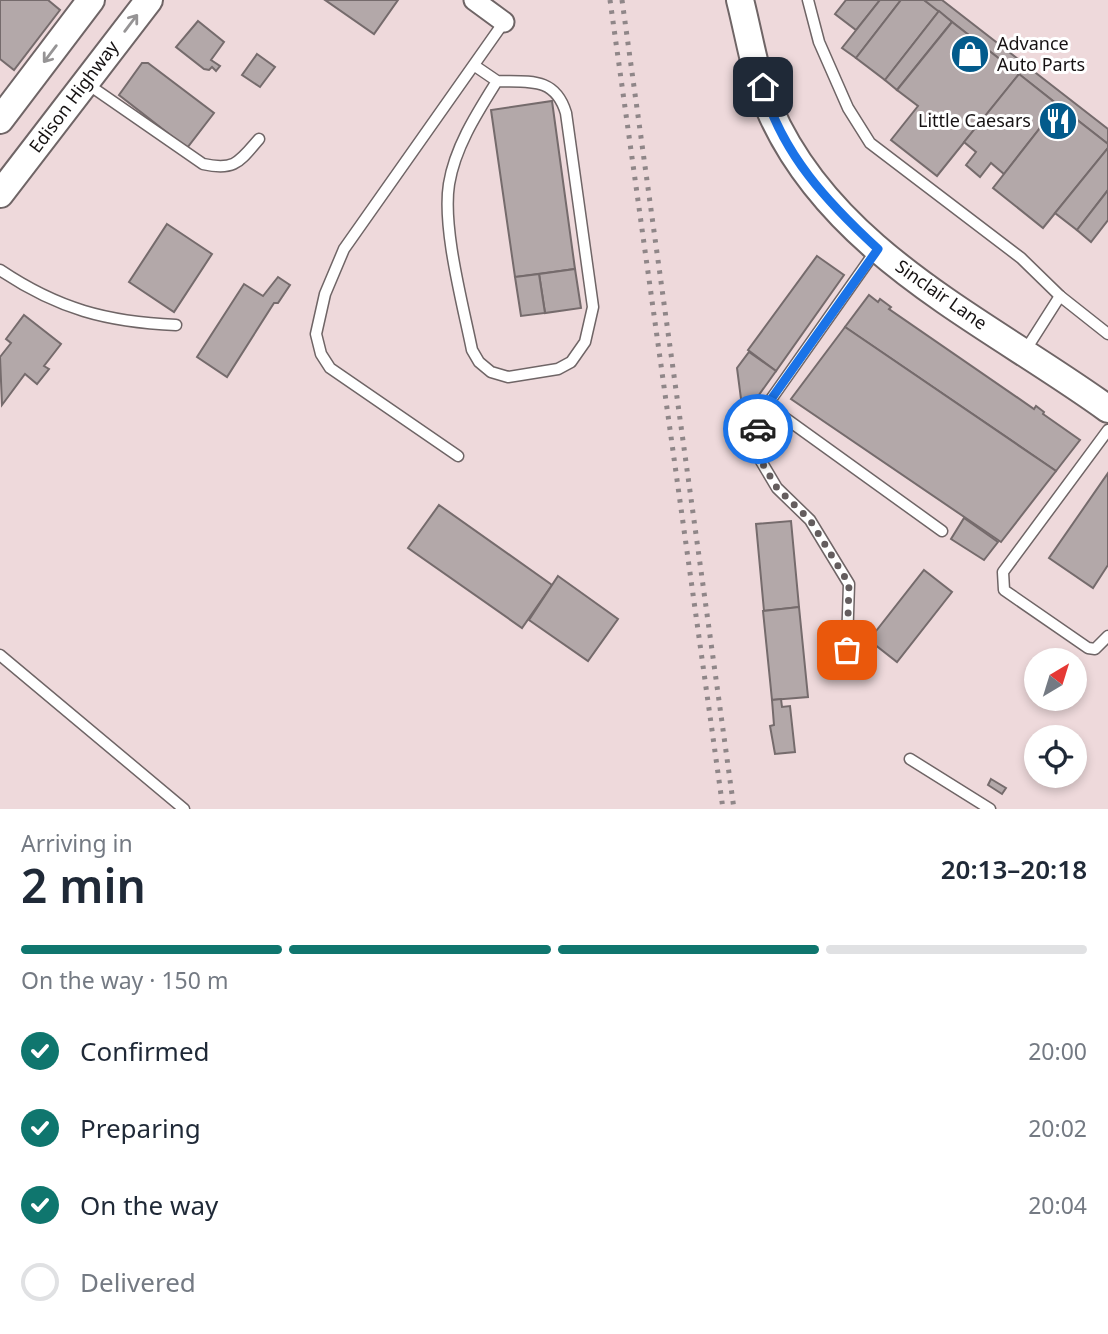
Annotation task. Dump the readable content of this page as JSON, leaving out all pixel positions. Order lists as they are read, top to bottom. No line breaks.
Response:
{"streets":{"main road":["Edison Highway","Sinclair Lane"]},"places":{"shop":["Advance Auto Parts"],"restaurant":["Little Caesars"]},"north":"top right","page":{"heading":["2 min","Arriving in","20:13–20:18"],"bar":"On the way · 150 m","list":[["Confirmed","20:00"],["Preparing","20:02"],["On the way","20:04"],"Delivered"]}}
